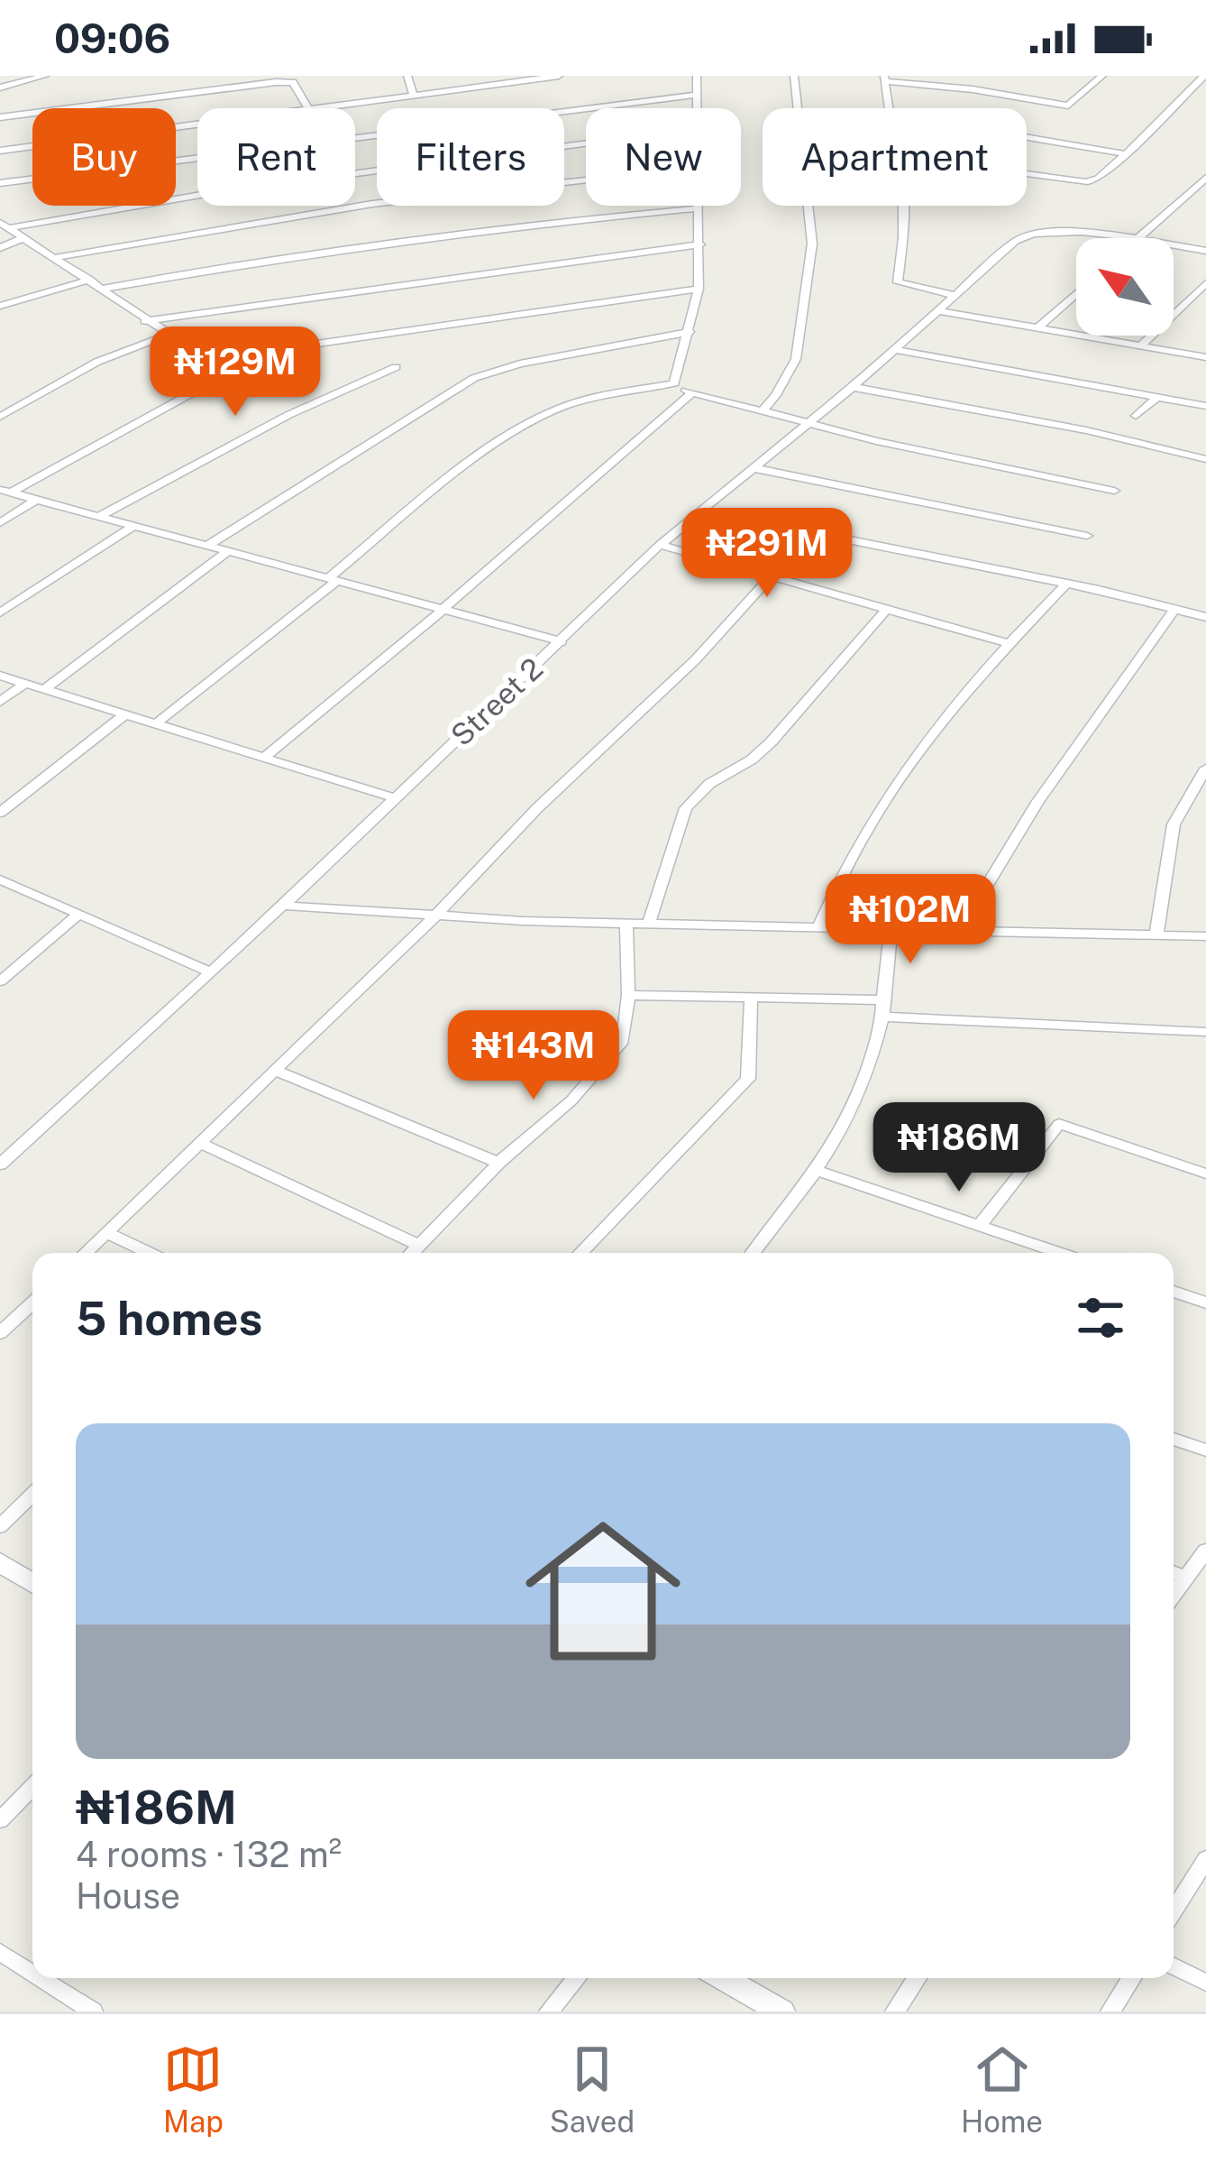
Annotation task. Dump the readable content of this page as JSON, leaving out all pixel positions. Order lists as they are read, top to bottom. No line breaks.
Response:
{"streets":{"street":["Street 2"]},"north":"top left","page":{"status":"09:06","chip":["Buy","Rent","Filters","New","Apartment"],"price":["₦129M","₦291M","₦102M","₦143M","₦186M"],"heading":"5 homes","list":[{"name":"₦186M","note":"4 rooms · 132 m² · House"}],"tabs":["Map","Saved","Home"]}}
